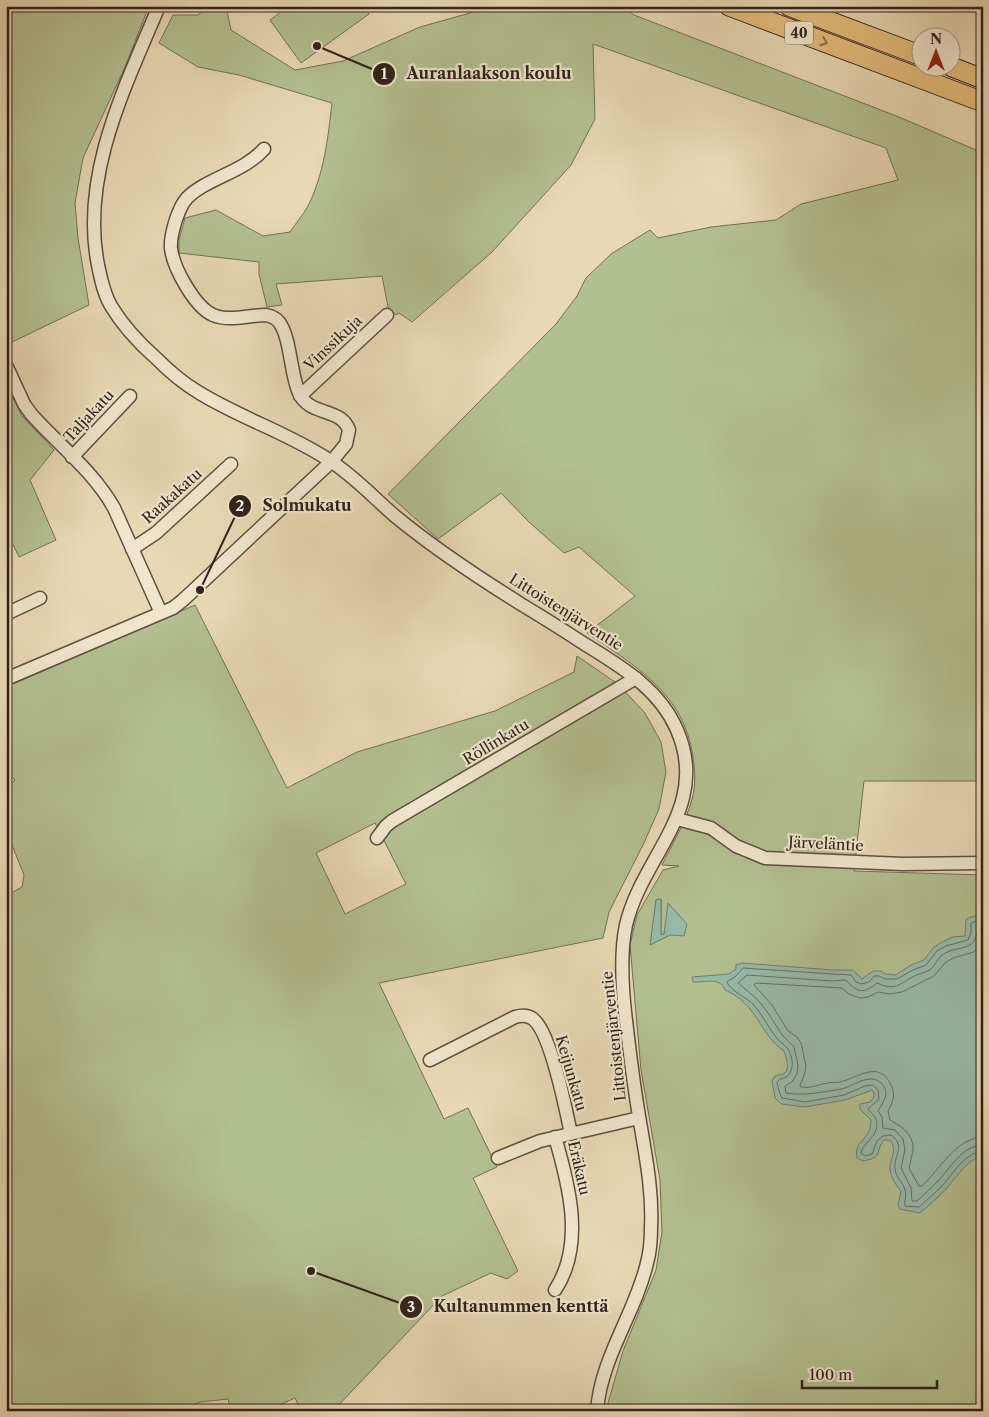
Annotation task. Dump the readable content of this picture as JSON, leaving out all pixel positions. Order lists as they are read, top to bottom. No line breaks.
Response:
{"streets":{"highway":["40"],"street":["Vinssikuja","Taljakatu","Raakakatu","Littoistenjärventie","Röllinkatu","Järveläntie","Keijunkatu","Eräkatu"]},"crossings":[["Littoistenjärventie","Röllinkatu"],["Littoistenjärventie","Järveläntie"],["Littoistenjärventie","Eräkatu"],["Keijunkatu","Eräkatu"]],"places":["Auranlaakson koulu","Solmukatu","Kultanummen kenttä"],"scale_bar":"100 m","north":"top"}
